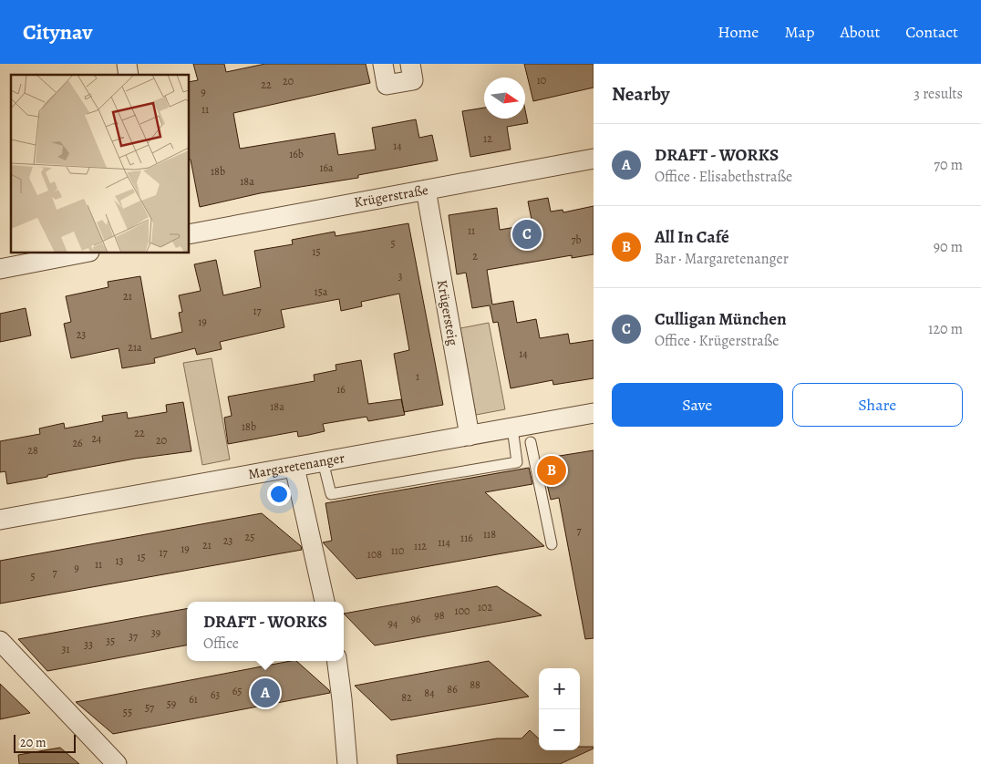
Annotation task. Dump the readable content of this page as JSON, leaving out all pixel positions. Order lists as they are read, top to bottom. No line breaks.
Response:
{"streets":{"street":["Krügerstraße","Krügersteig","Margaretenanger"]},"crossings":[["Krügerstraße","Krügersteig"],["Krügersteig","Margaretenanger"]],"house_numbers":["10","20","22","9","11","12","14","16b","16a","18b","18a","11","7b","5","15","2","3","15a","21","17","19","23","21a","14","1","16","18a","18b","22","24","20","26","28","7","118","25","116","23","114","21","112","19","110","17","108","15","13","11","9","7","5","102","100","98","96","94","39","37","35","33","31","88","86","65","84","63","82","61","59","57","55"],"scale_bar":"20 m","north":"right","page":{"header":"Citynav","nav":["Home","Map","About","Contact"],"heading":["Nearby","3 results"],"list":[{"mark":"A","name":"DRAFT - WORKS","note":"Office · Elisabethstraße","value":"70 m"},{"mark":"B","name":"All In Café","note":"Bar · Margaretenanger","value":"90 m"},{"mark":"C","name":"Culligan München","note":"Office · Krügerstraße","value":"120 m"}],"pins":["C","B","A"],"buttons":["Save","Share"],"popup":["DRAFT - WORKS","Office"],"map_buttons":["+","−"],"scale":"20 m"}}
